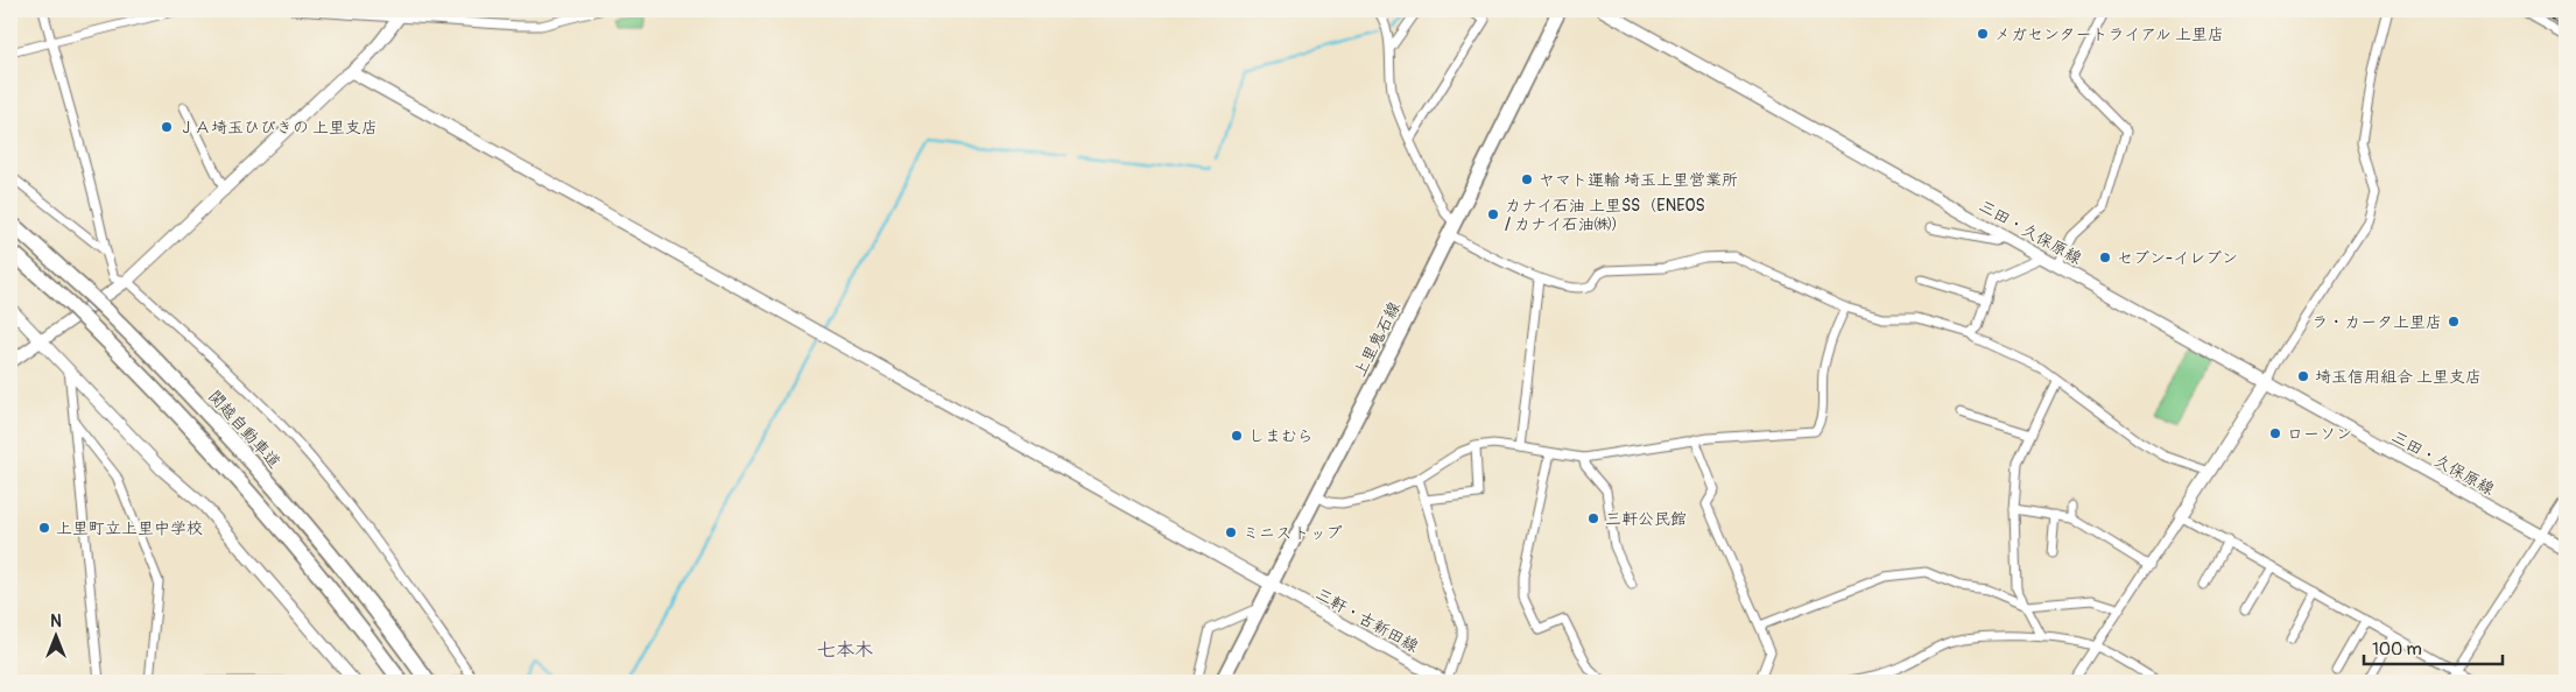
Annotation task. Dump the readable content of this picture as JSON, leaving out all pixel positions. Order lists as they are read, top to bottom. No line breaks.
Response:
{"streets":{"highway":["関越自動車道"],"main road":["上里鬼石線"],"street":["三田・久保原線","三軒・古新田線"]},"crossings":[["上里鬼石線","三軒・古新田線"]],"districts":["七本木"],"places":["メガセンタートライアル 上里店","ＪＡ埼玉ひびきの 上里支店","ヤマト運輸 埼玉上里営業所","カナイ石油 上里SS（ENEOS / カナイ石油㈱）","セブン-イレブン","ラ・カータ上里店","埼玉信用組合 上里支店","ローソン","しまむら","三軒公民館","上里町立上里中学校","ミニストップ"],"scale_bar":"100 m","north":"top"}
